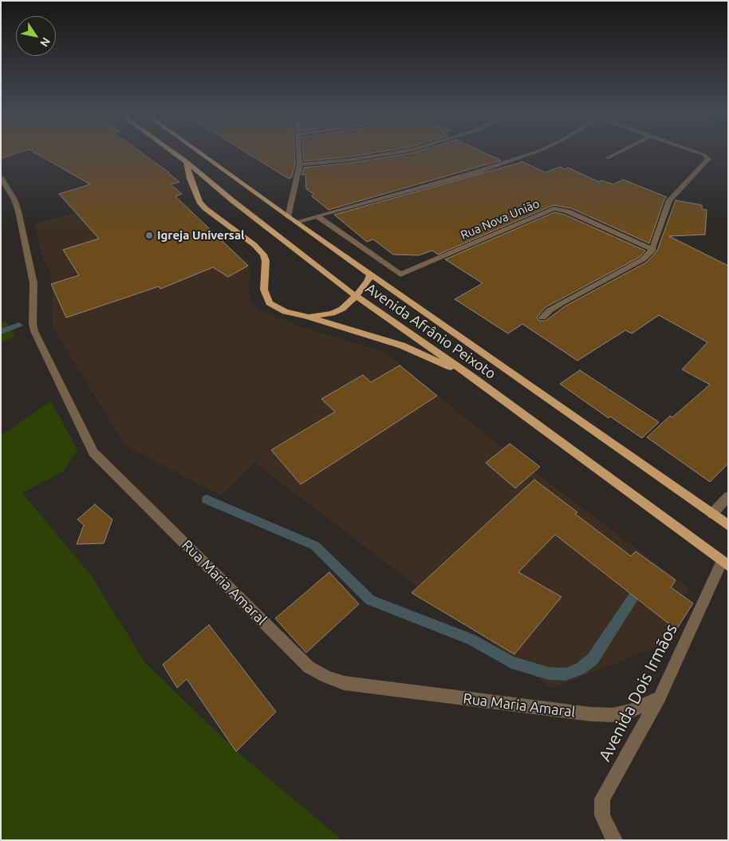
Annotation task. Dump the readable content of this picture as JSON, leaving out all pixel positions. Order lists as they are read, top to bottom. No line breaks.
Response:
{"streets":{"main road":["Avenida Afrânio Peixoto"],"street":["Rua Nova União","Rua Maria Amaral","Avenida Dois Irmãos"]},"crossings":[["Avenida Afrânio Peixoto","Avenida Dois Irmãos"],["Rua Maria Amaral","Avenida Dois Irmãos"]],"places":["Igreja Universal"],"north":"bottom right"}
